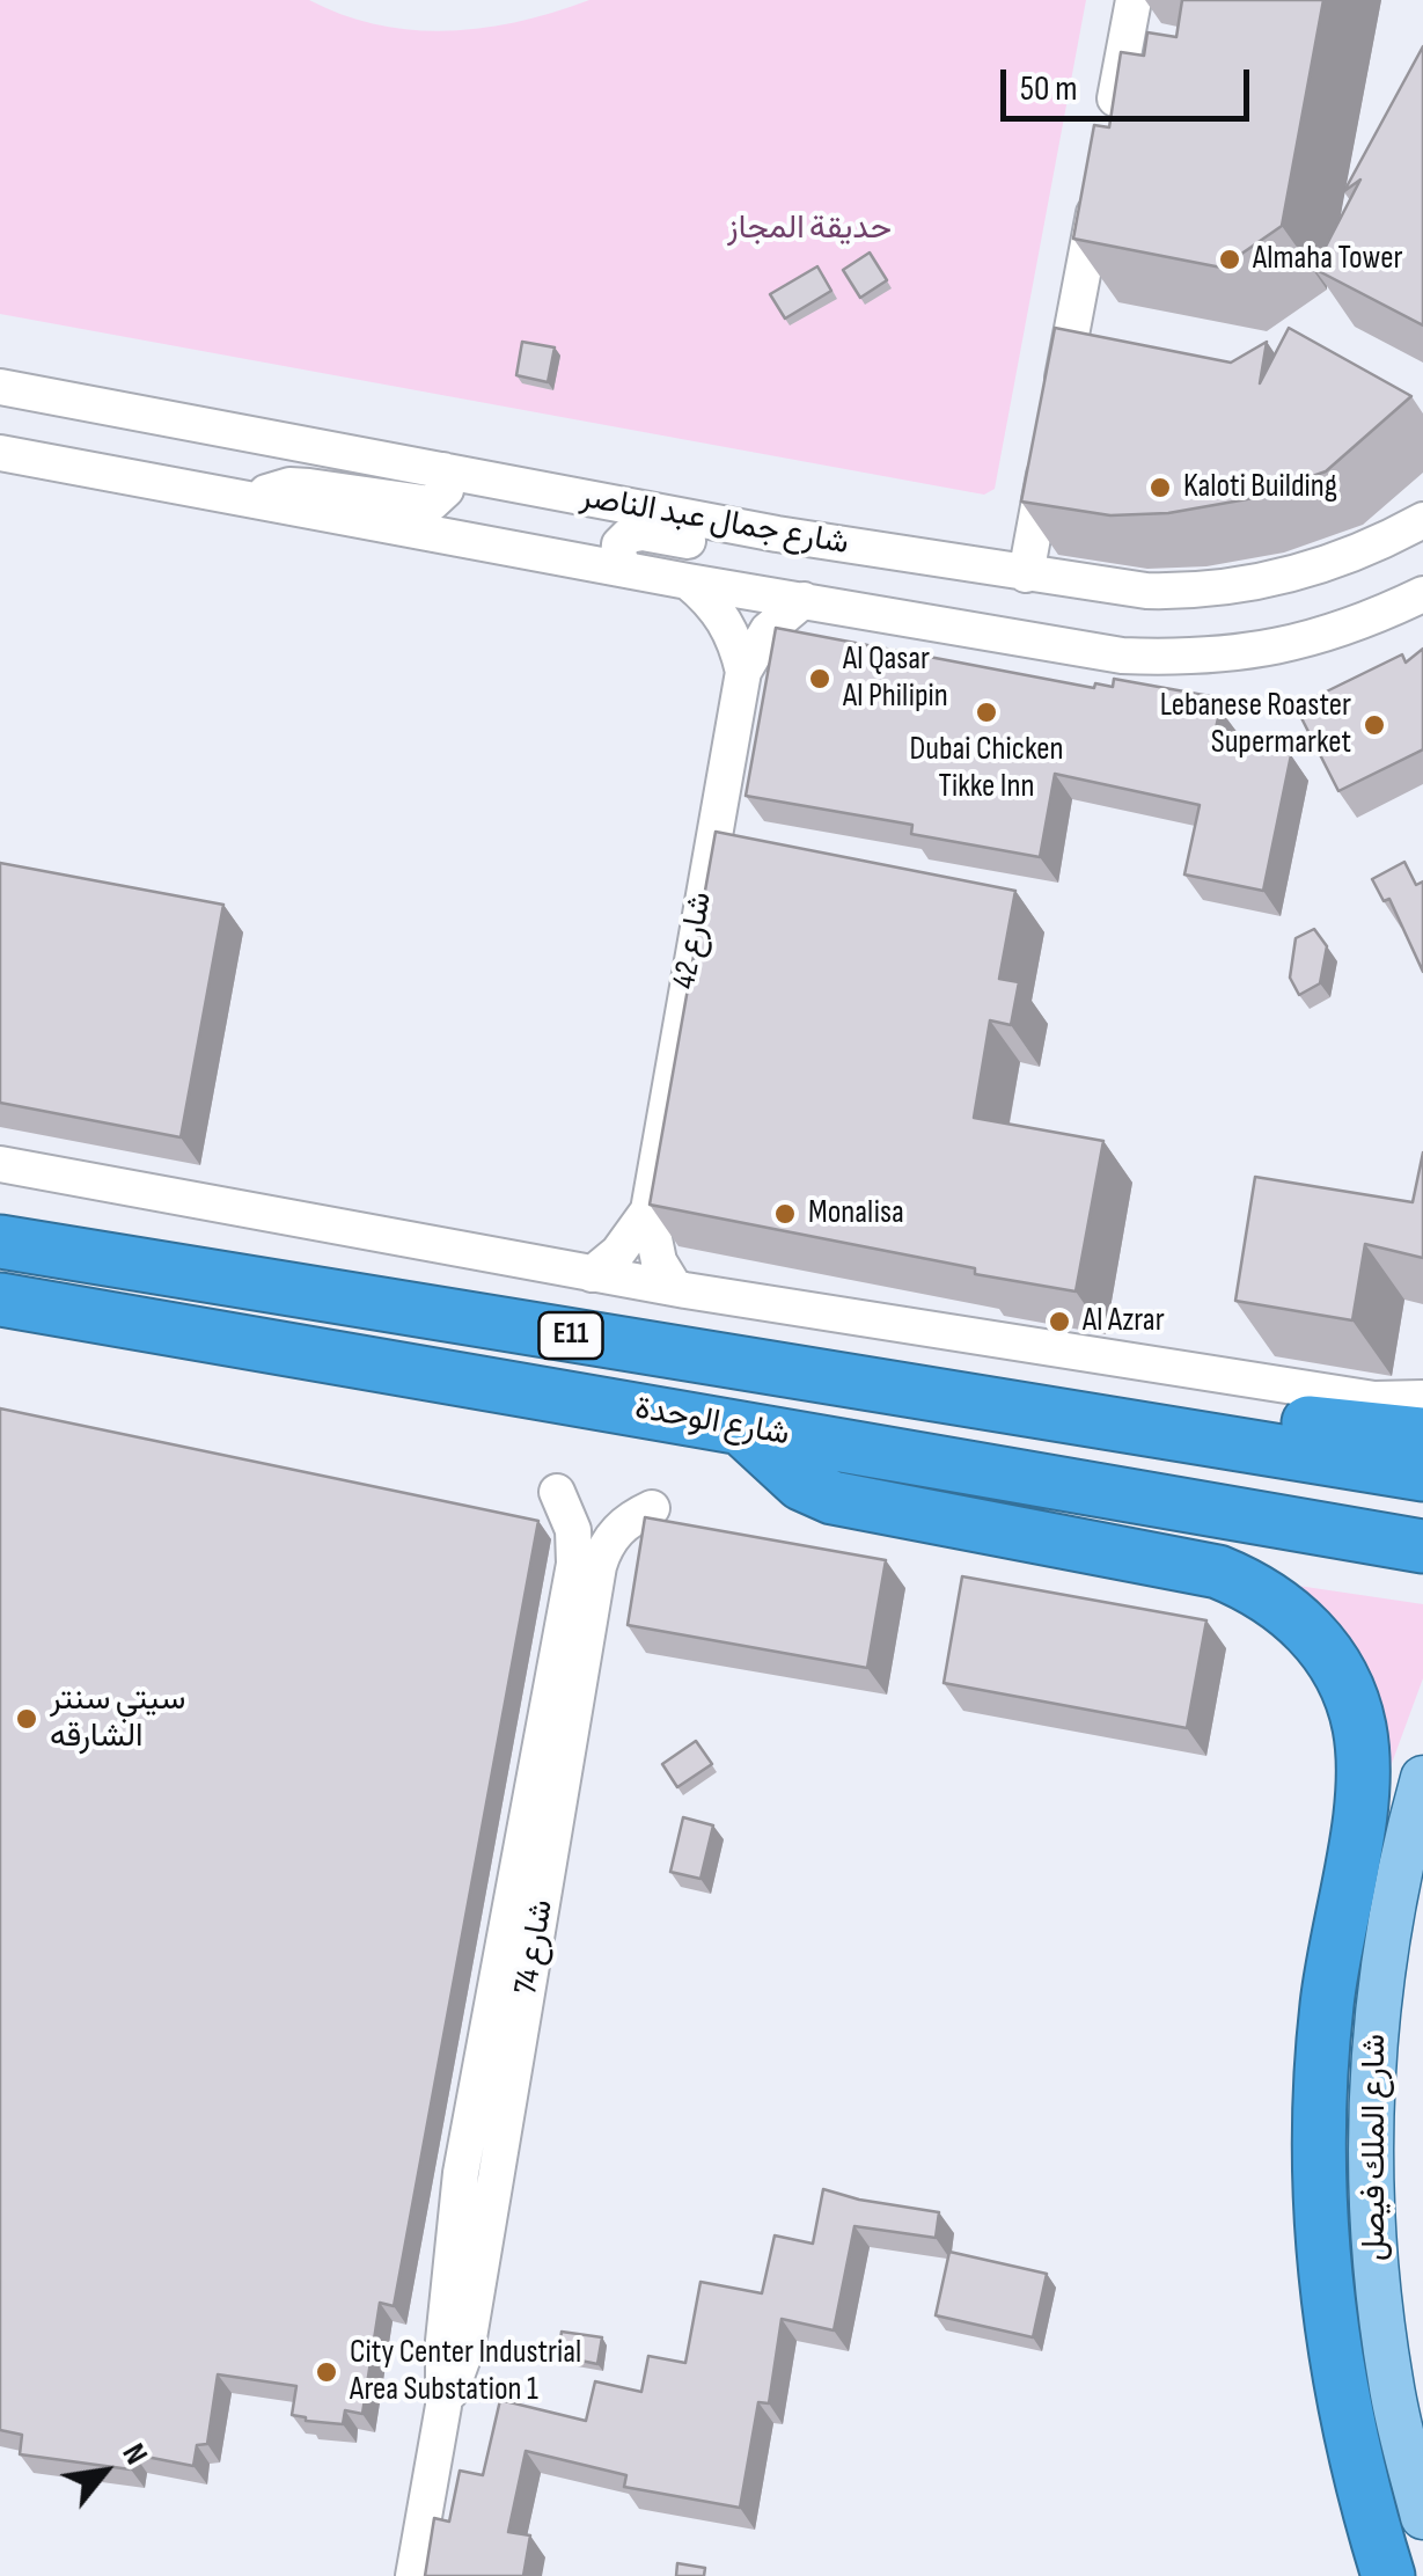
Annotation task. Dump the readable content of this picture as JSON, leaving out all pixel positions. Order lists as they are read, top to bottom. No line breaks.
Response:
{"streets":{"highway":["E11","شارع الوحدة"],"main road":["شارع الملك فيصل"],"street":["شارع جمال عبد الناصر","شارع 42","شارع 74"]},"crossings":[["شارع جمال عبد الناصر","شارع 42"]],"parks":["حديقة المجاز"],"places":["Almaha Tower","Kaloti Building","Al Qasar Al Philipin","Dubai Chicken Tikke Inn","Lebanese Roaster Supermarket","Monalisa","Al Azrar","سيتي سنتر الشارقه","City Center Industrial Area Substation 1"],"scale_bar":"50 m","north":"top right"}
